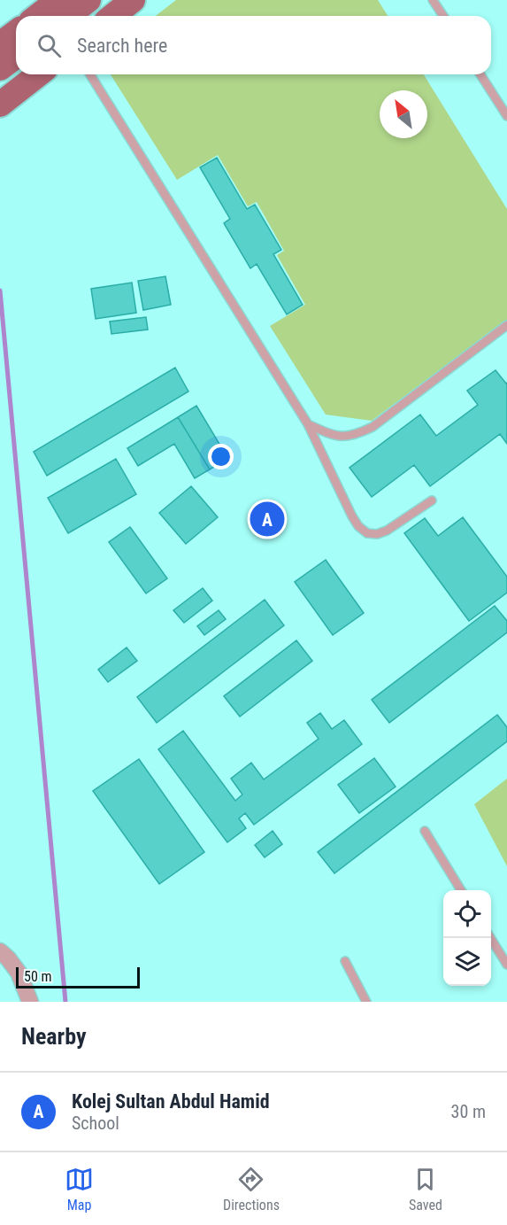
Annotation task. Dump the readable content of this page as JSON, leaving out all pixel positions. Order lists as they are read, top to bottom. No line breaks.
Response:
{"scale_bar":"50 m","north":"top left","page":{"search":"Search here","pins":"A","scale":"50 m","heading":"Nearby","list":[{"mark":"A","name":"Kolej Sultan Abdul Hamid","note":"School","value":"30 m"}],"nav":["Map","Directions","Saved"]}}
